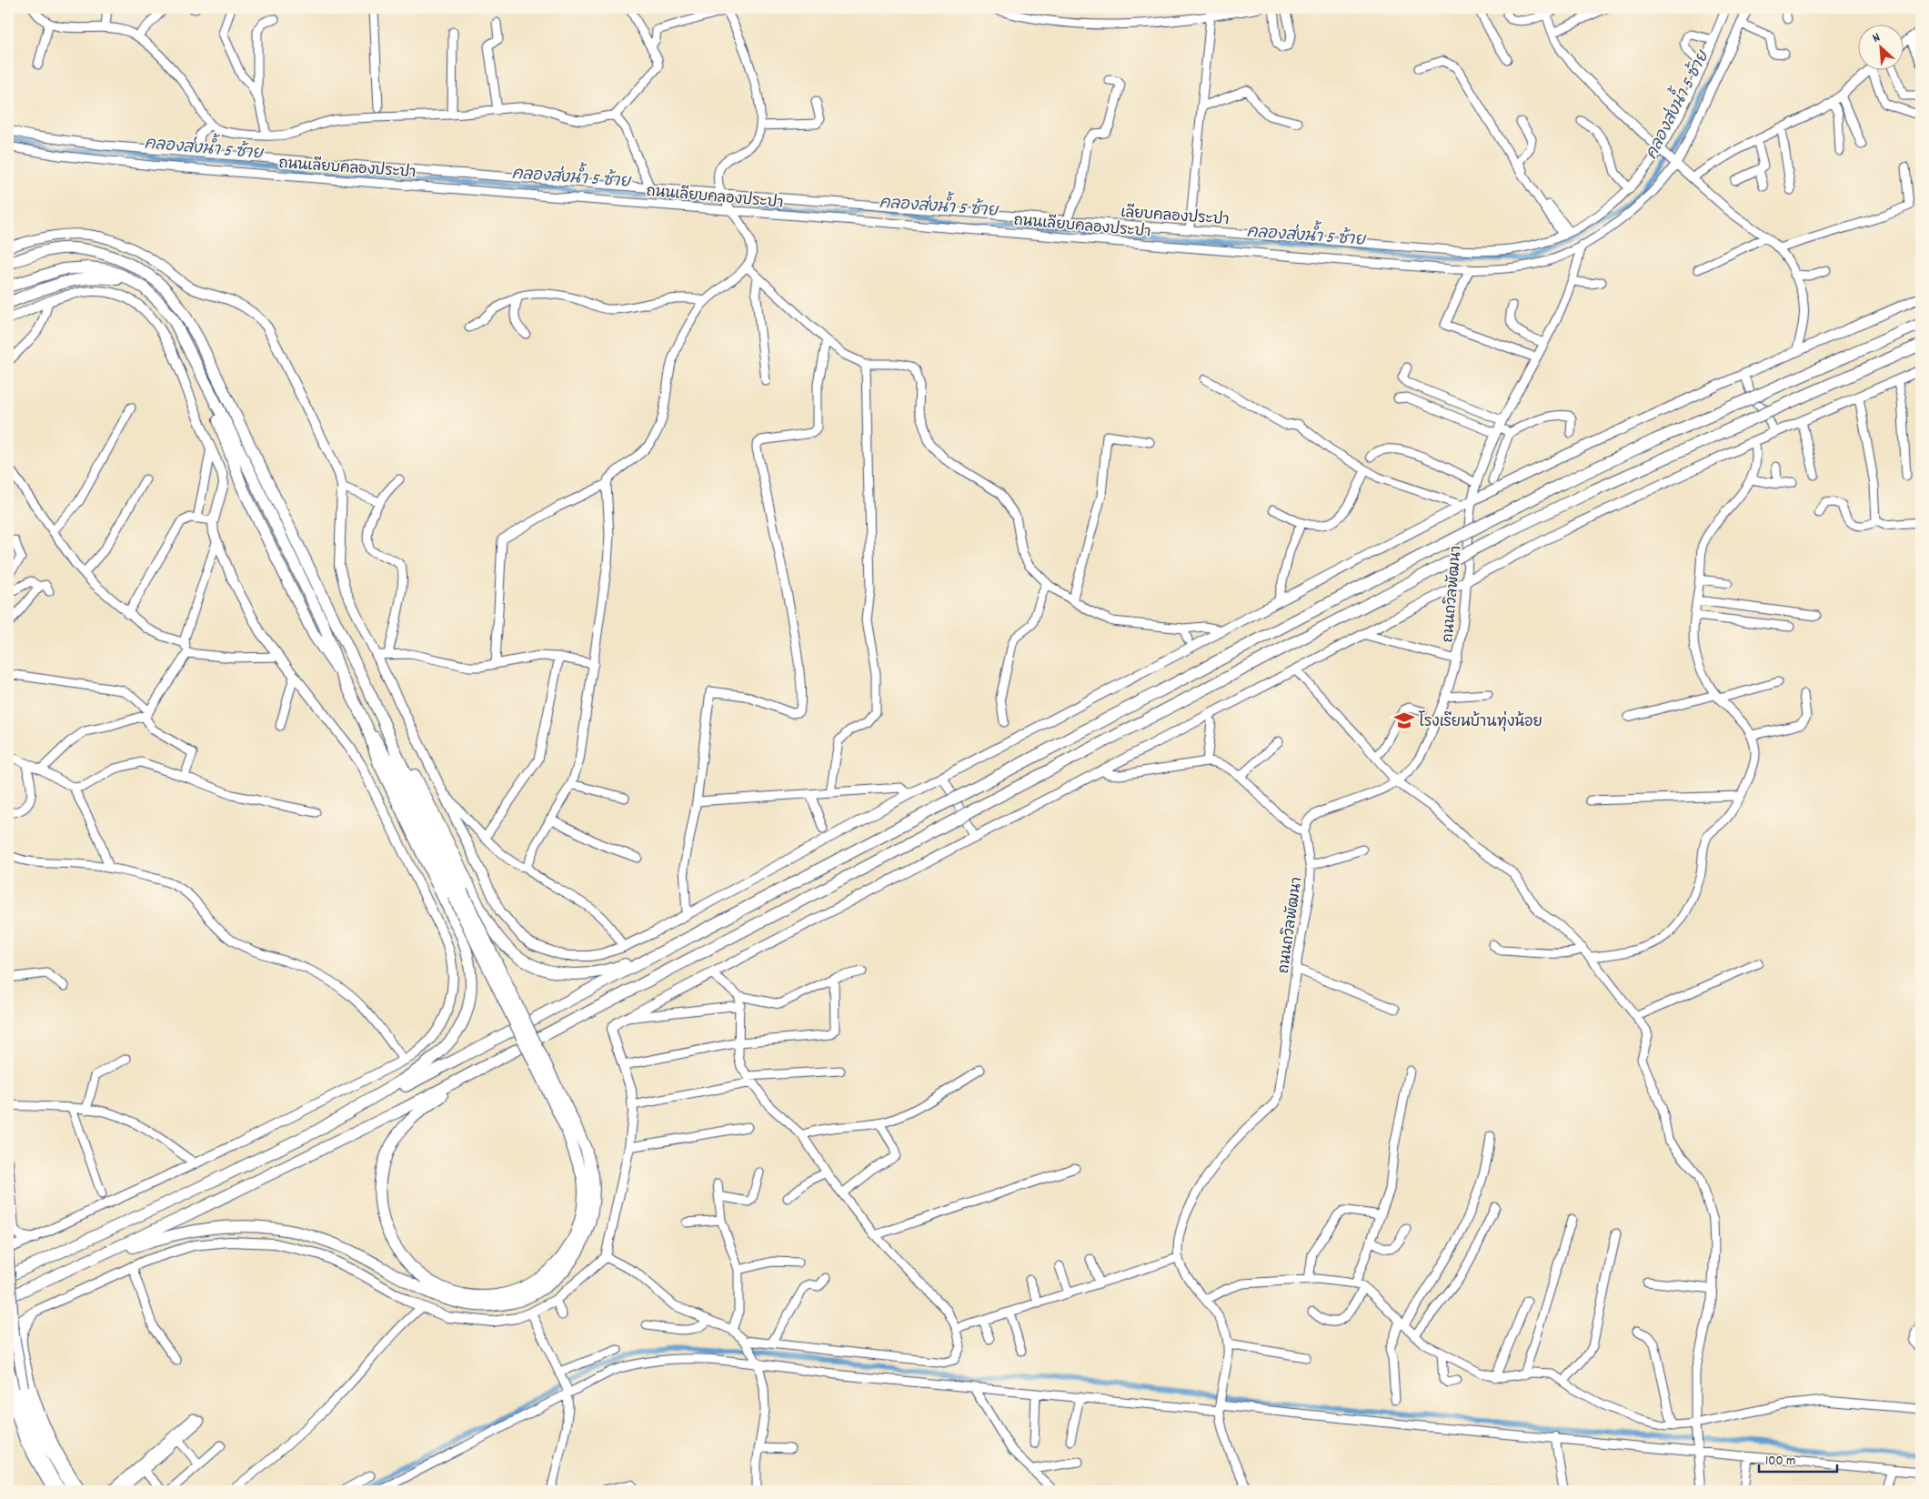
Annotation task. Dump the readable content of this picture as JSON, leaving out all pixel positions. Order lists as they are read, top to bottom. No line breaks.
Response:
{"streets":{"street":["ถนนเลียบคลองประปา","เลียบคลองประปา","ถนนถวิลพัฒนา"]},"crossings":[["ถนนเลียบคลองประปา","ถนนถวิลพัฒนา"]],"water":["คลองส่งน้ำ 5 ซ้าย"],"places":{"school or university":["โรงเรียนบ้านทุ่งน้อย"]},"scale_bar":"100 m","north":"top left"}
